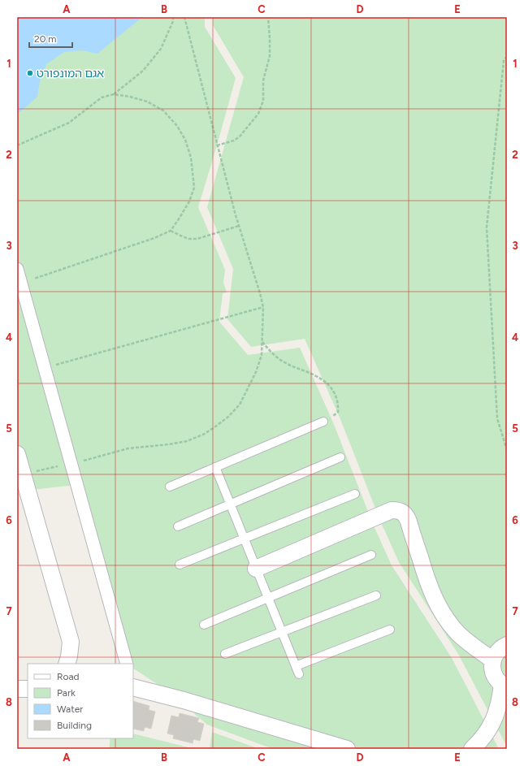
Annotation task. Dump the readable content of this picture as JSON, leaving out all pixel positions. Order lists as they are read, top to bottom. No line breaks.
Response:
{"places":["אגם המונפורט"],"legend":["Road","Park","Water","Building"],"scale_bar":"20 m","grid":{"columns":["A","B","C","D","E"],"rows":["1","2","3","4","5","6","7","8"]}}
